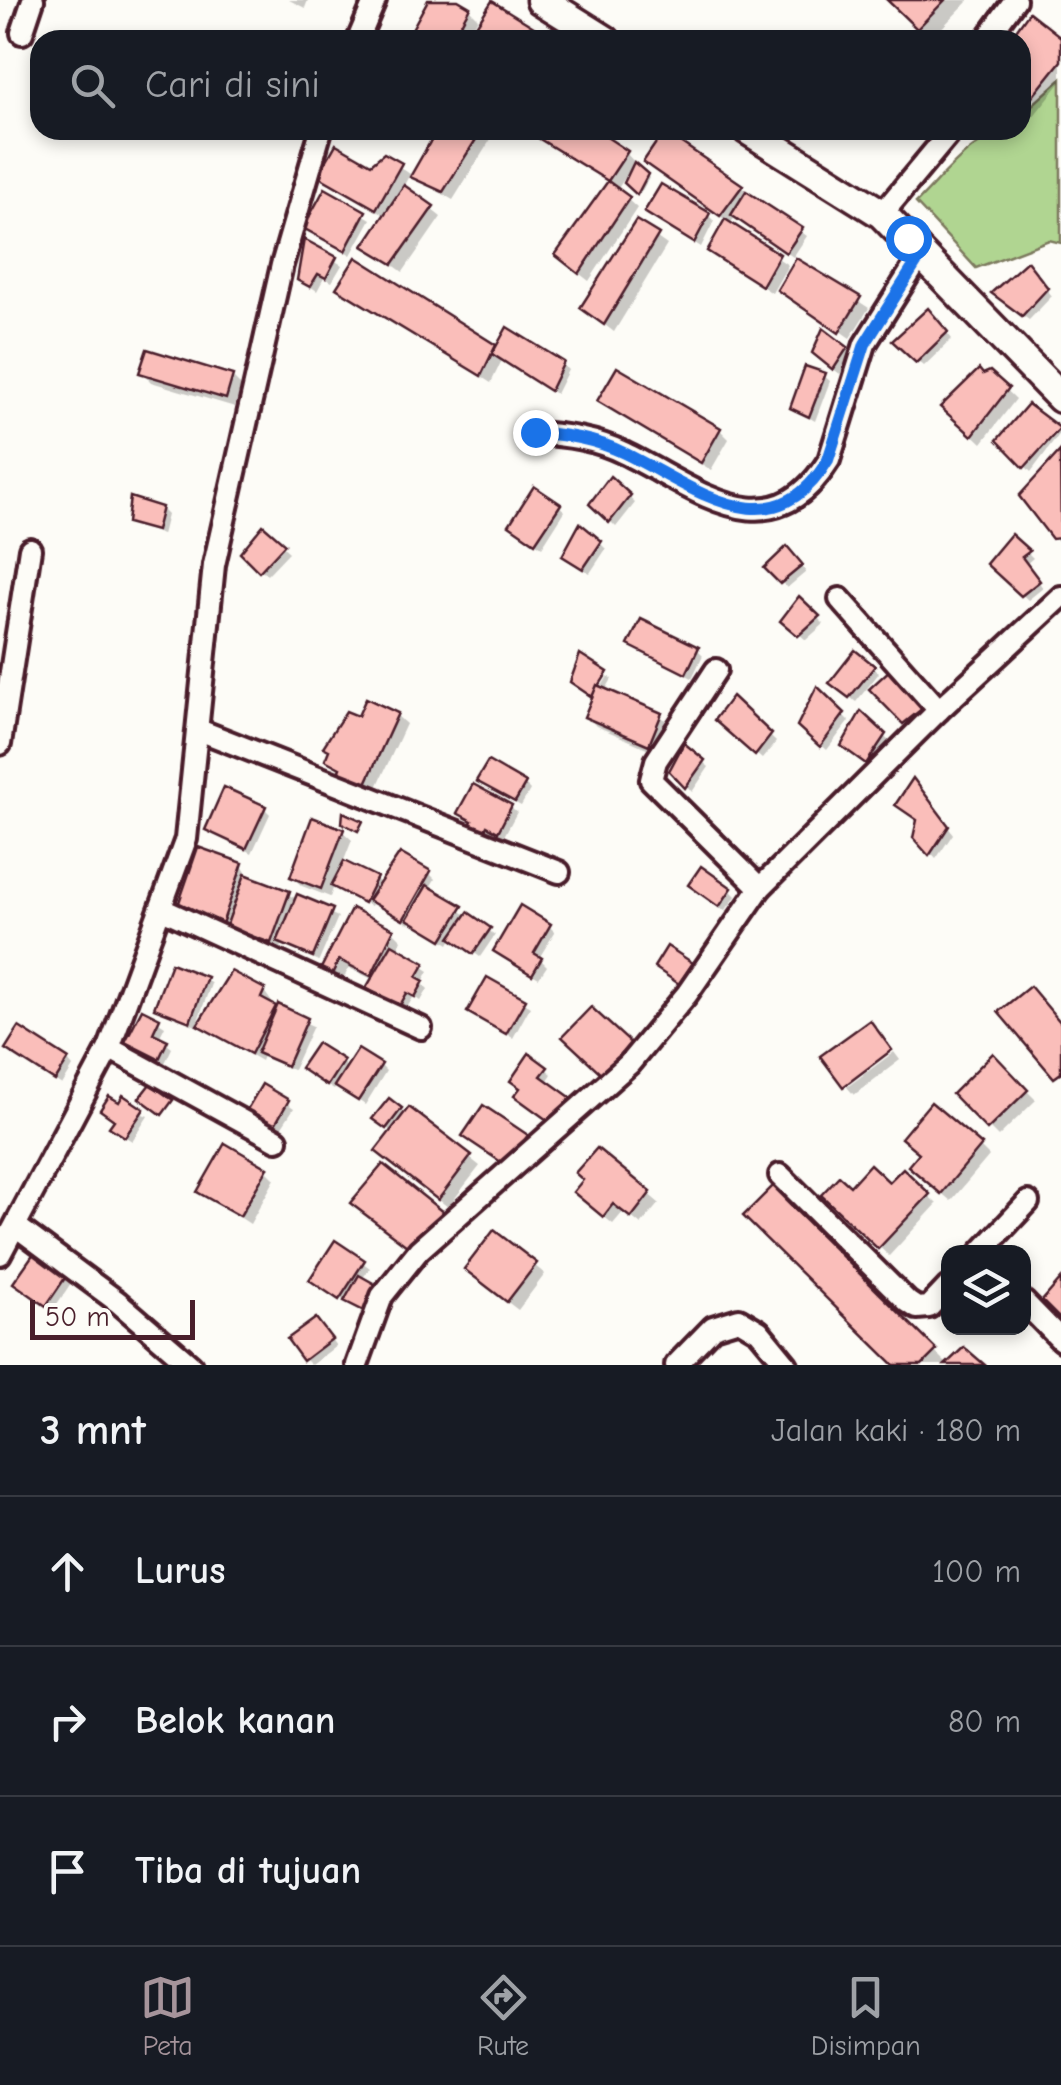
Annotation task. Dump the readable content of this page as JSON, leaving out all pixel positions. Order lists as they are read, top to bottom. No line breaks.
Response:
{"scale_bar":"50 m","page":{"search":"Cari di sini","scale":"50 m","heading":["3 mnt","Jalan kaki · 180 m"],"list":[["Lurus","100 m"],["Belok kanan","80 m"],"Tiba di tujuan"],"nav":["Peta","Rute","Disimpan"]}}
